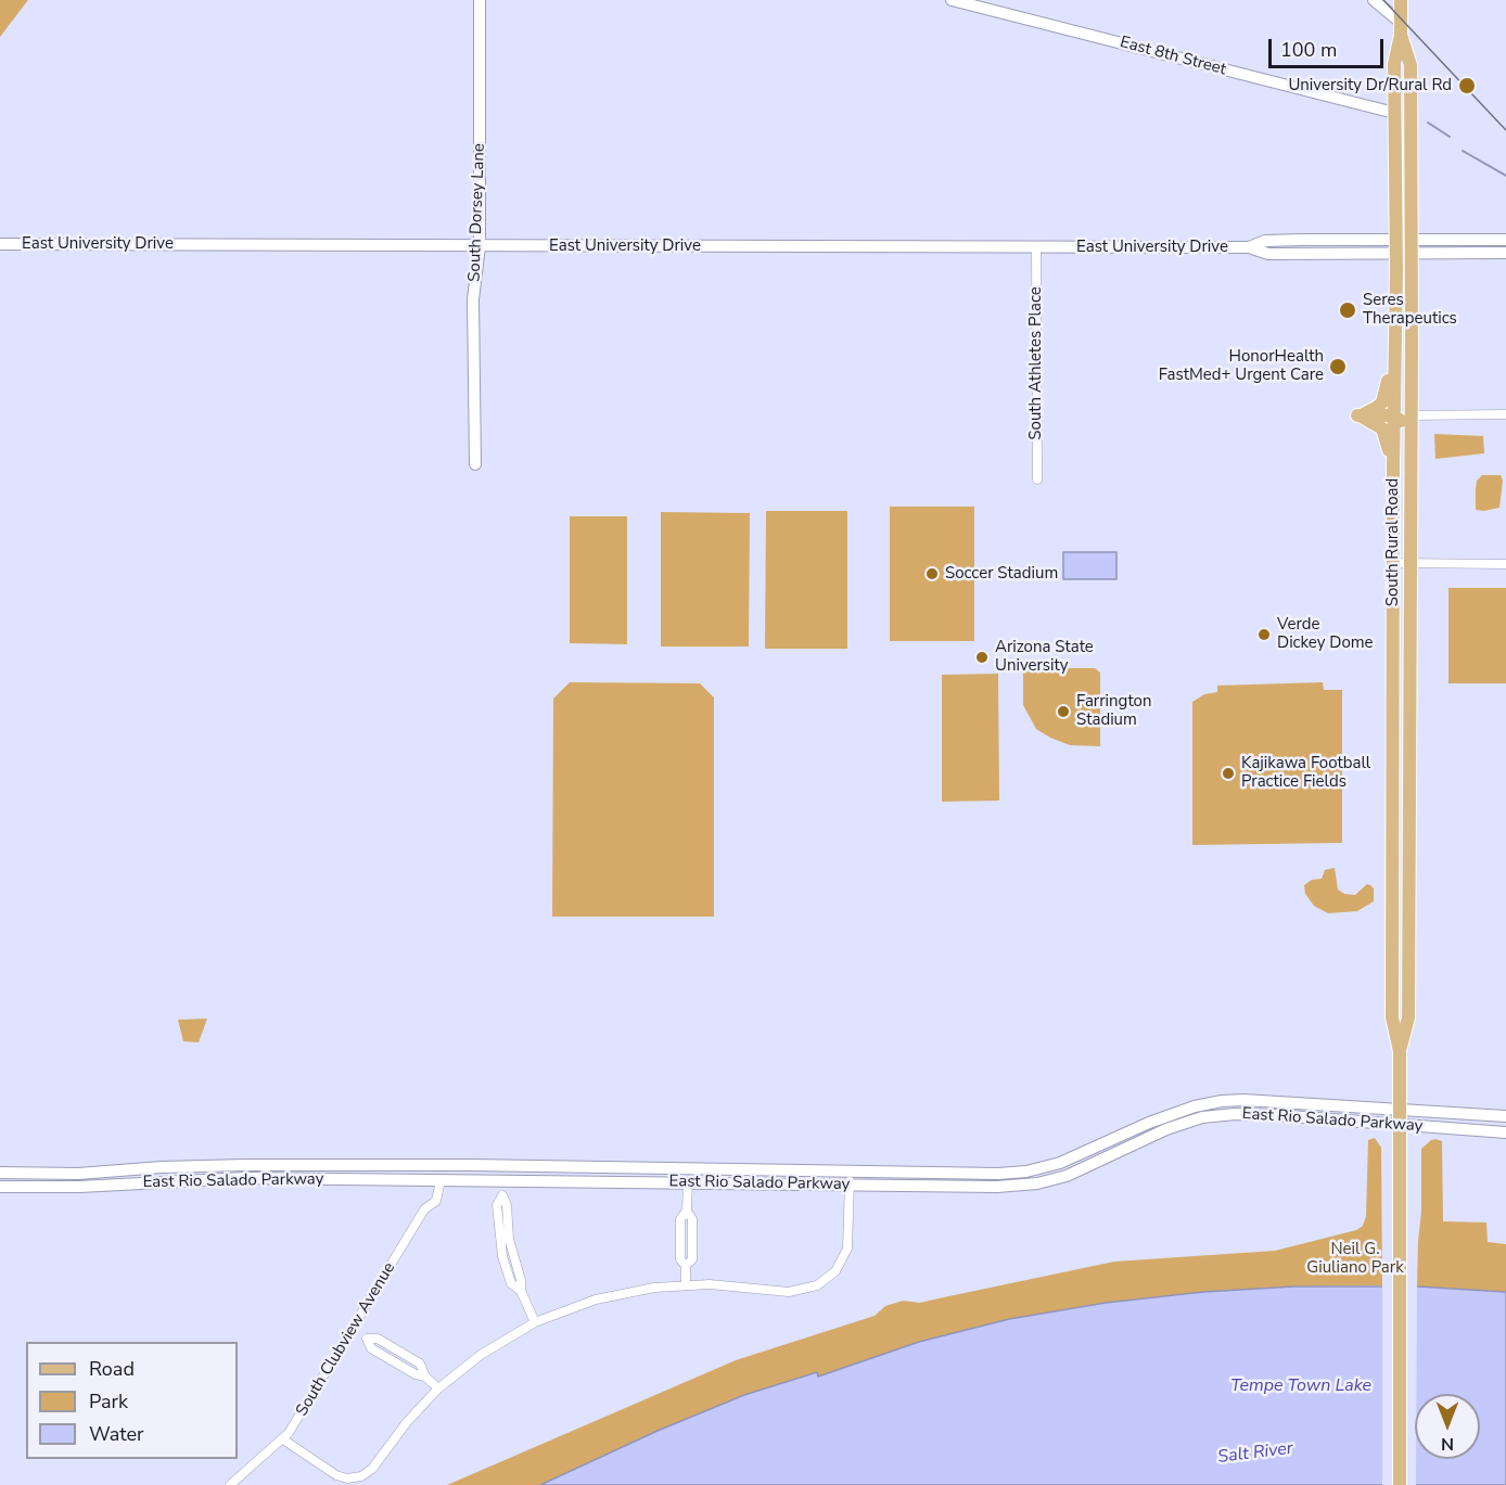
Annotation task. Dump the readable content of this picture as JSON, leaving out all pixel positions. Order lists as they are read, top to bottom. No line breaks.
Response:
{"streets":{"main road":["East 8th Street","South Dorsey Lane","East University Drive","South Rural Road","East Rio Salado Parkway"],"street":["South Athletes Place","South Clubview Avenue"]},"crossings":[["East 8th Street","South Rural Road"],["South Dorsey Lane","East University Drive"],["East University Drive","South Athletes Place"],["East University Drive","South Rural Road"],["South Rural Road","East Rio Salado Parkway"],["East Rio Salado Parkway","South Clubview Avenue"]],"water":["Tempe Town Lake","Salt River"],"parks":["Neil G. Giuliano Park"],"places":["University Dr/Rural Rd","Seres Therapeutics","HonorHealth FastMed+ Urgent Care","Soccer Stadium","Verde Dickey Dome","Arizona State University","Farrington Stadium","Kajikawa Football Practice Fields"],"legend":["Road","Park","Water"],"scale_bar":"100 m","north":"bottom"}
